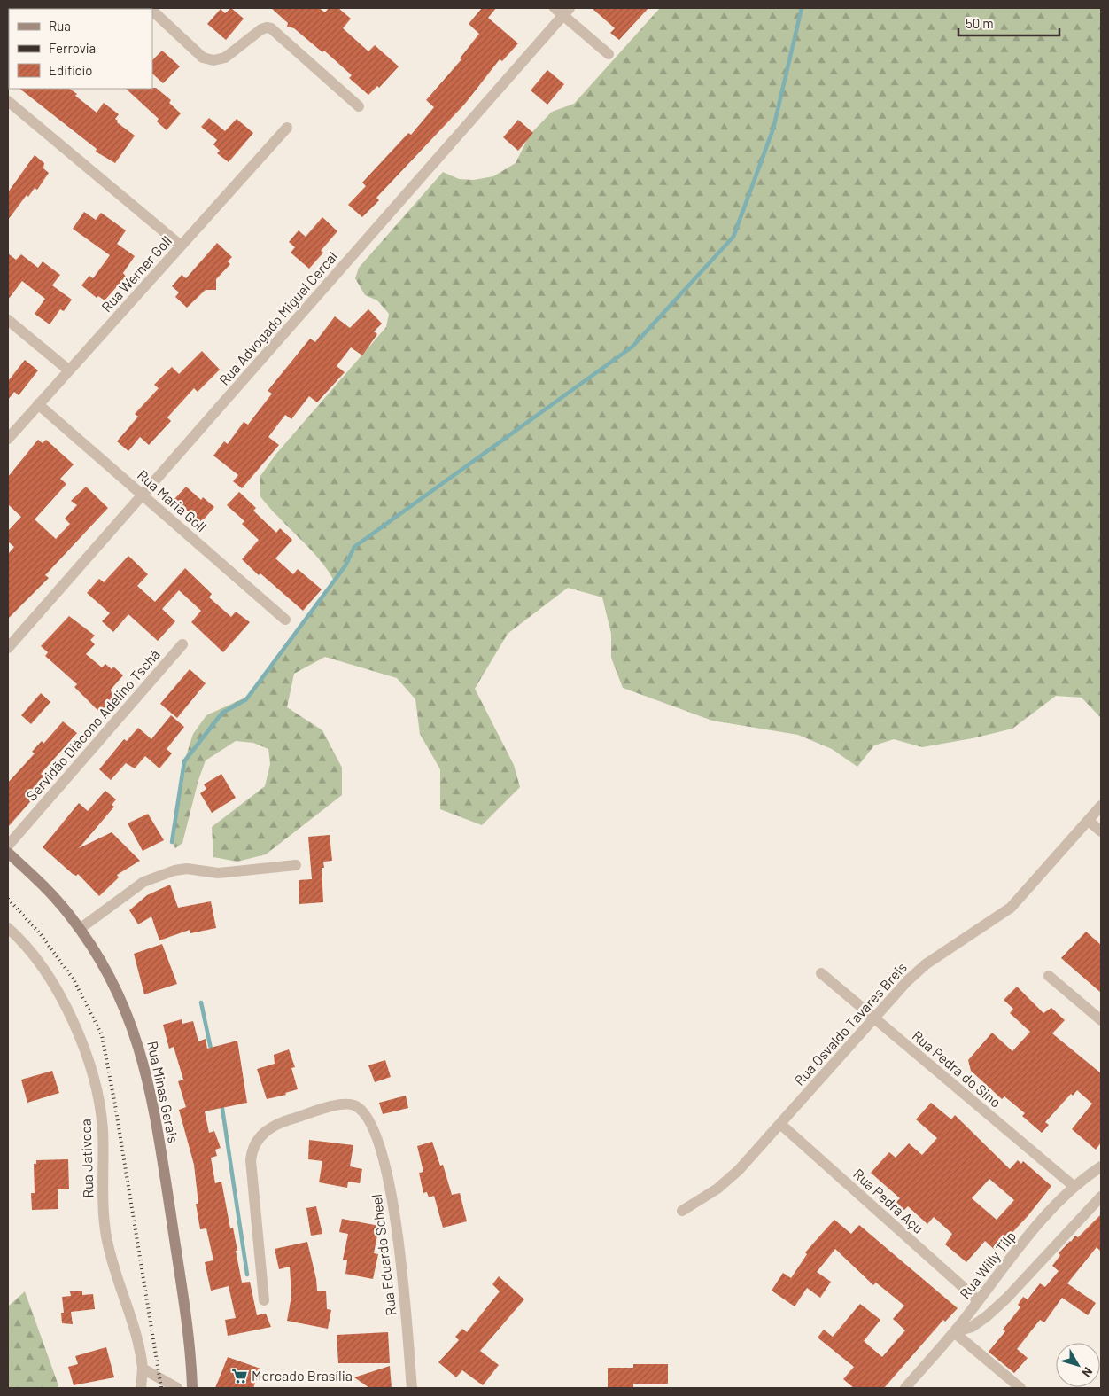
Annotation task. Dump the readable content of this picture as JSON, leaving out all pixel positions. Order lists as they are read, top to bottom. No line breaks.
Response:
{"streets":{"main road":["Rua Minas Gerais"],"street":["Rua Werner Goll","Rua Advogado Miguel Cercal","Rua Maria Goll","Servidão Diácono Adelino Tschá","Rua Osvaldo Tavares Breis","Rua Pedra do Sino","Rua Jativoca","Rua Pedra Açu","Rua Eduardo Scheel","Rua Willy Tilp"]},"crossings":[["Rua Werner Goll","Rua Maria Goll"],["Rua Advogado Miguel Cercal","Rua Maria Goll"],["Rua Osvaldo Tavares Breis","Rua Pedra do Sino"],["Rua Osvaldo Tavares Breis","Rua Pedra Açu"],["Rua Pedra do Sino","Rua Willy Tilp"],["Rua Pedra Açu","Rua Willy Tilp"]],"places":{"supermarket":["Mercado Brasília"]},"legend":["Rua","Ferrovia","Edifício"],"scale_bar":"50 m","north":"bottom right"}
